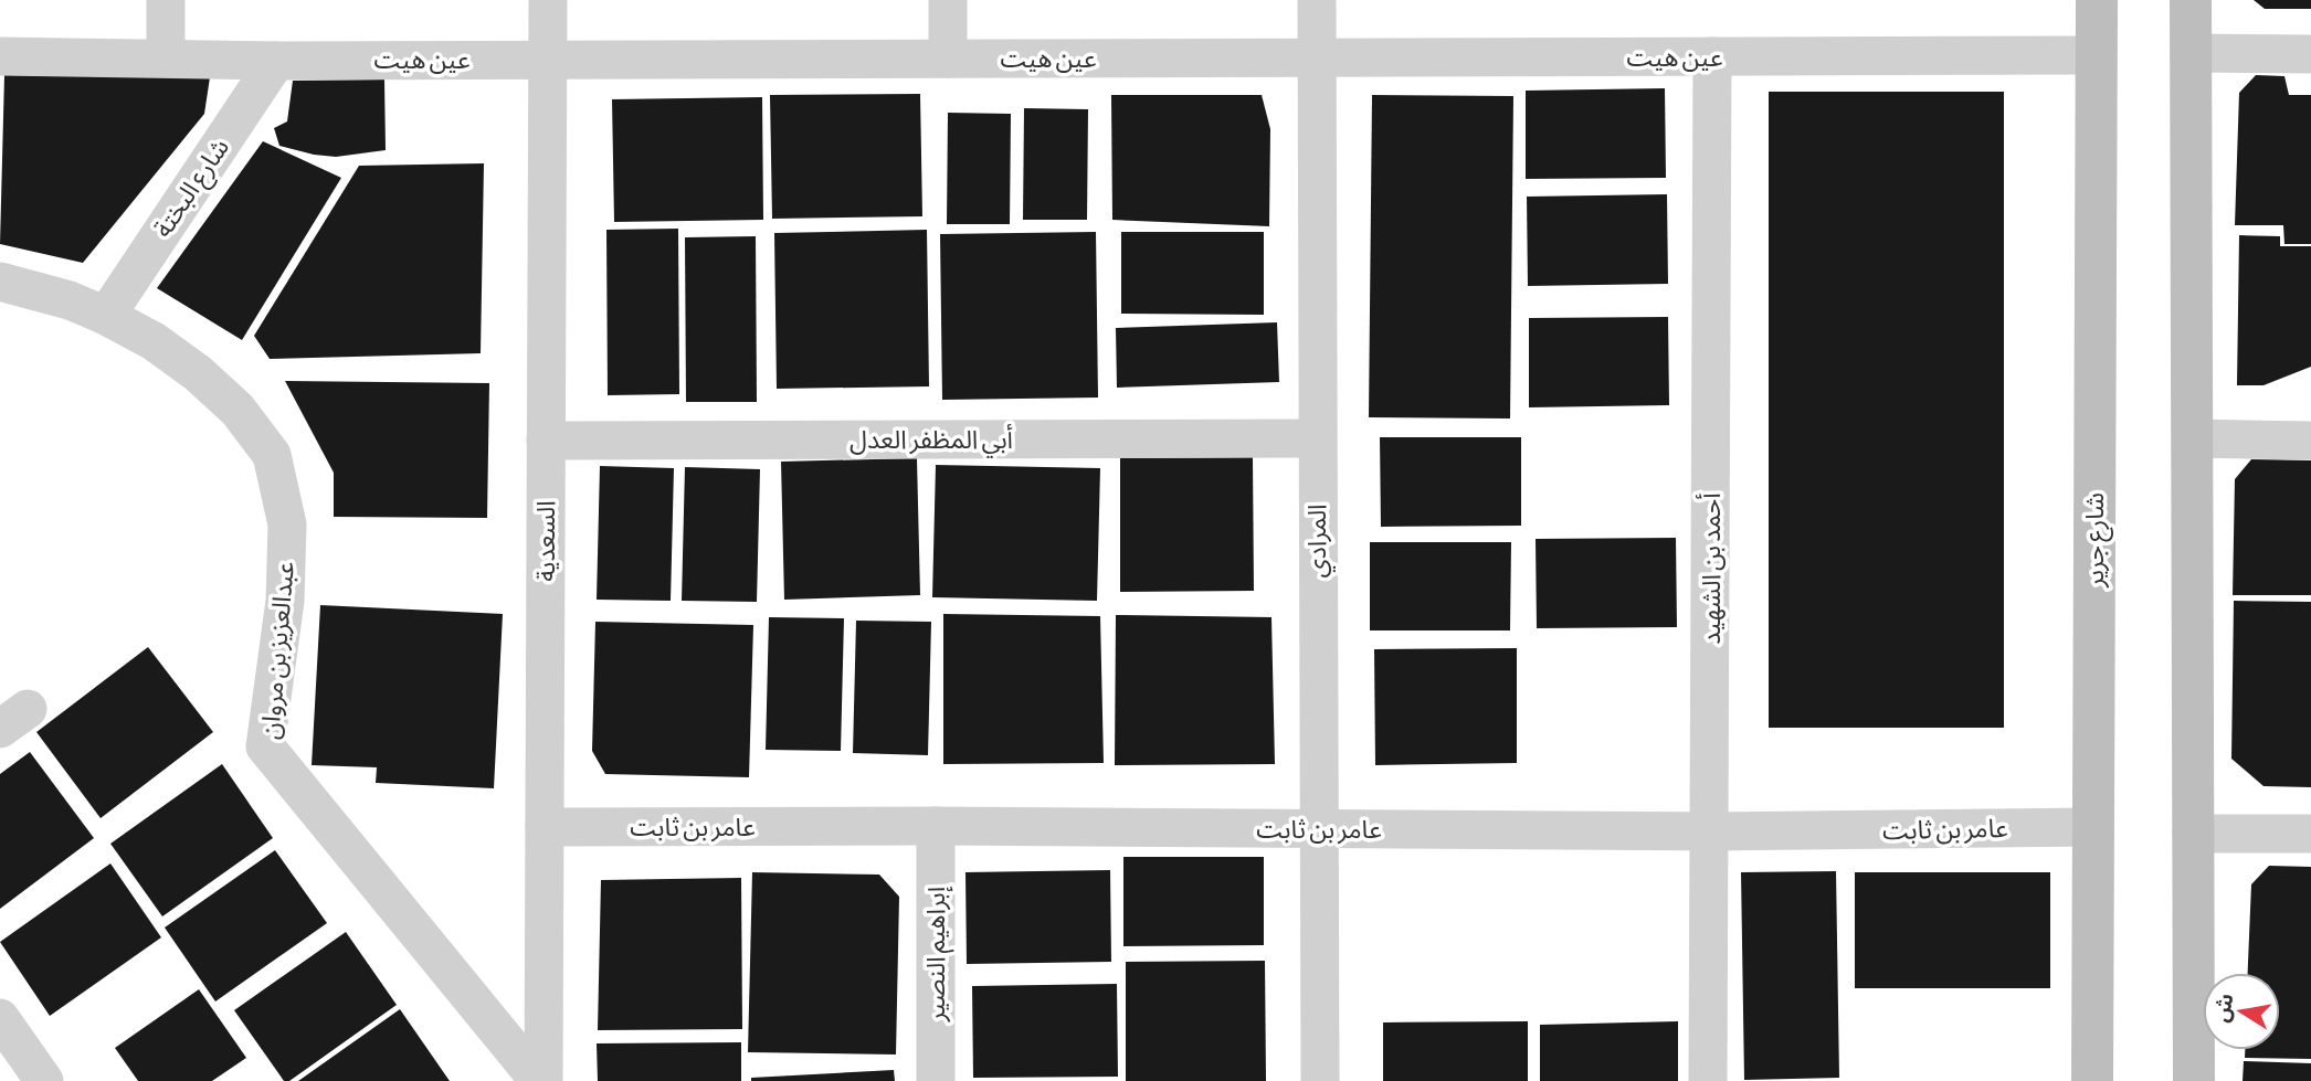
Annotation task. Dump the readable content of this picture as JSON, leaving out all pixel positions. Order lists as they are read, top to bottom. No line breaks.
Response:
{"streets":{"main road":["شارع جرير"],"street":["عين هيت","شارع البختة","أبي المظفر العدل","السعدية","المرادي","أحمد بن الشهيد","عبدالعزيز بن مروان","عامر بن ثابت","إبراهيم النصير"]},"crossings":[["عين هيت","شارع البختة"],["عين هيت","شارع جرير"],["عين هيت","السعدية"],["عين هيت","المرادي"],["عين هيت","أحمد بن الشهيد"],["شارع البختة","عبدالعزيز بن مروان"],["أبي المظفر العدل","السعدية"],["أبي المظفر العدل","المرادي"],["شارع جرير","عامر بن ثابت"],["السعدية","عبدالعزيز بن مروان"],["السعدية","عامر بن ثابت"],["المرادي","عامر بن ثابت"],["أحمد بن الشهيد","عامر بن ثابت"],["عامر بن ثابت","إبراهيم النصير"]],"north":"left"}
